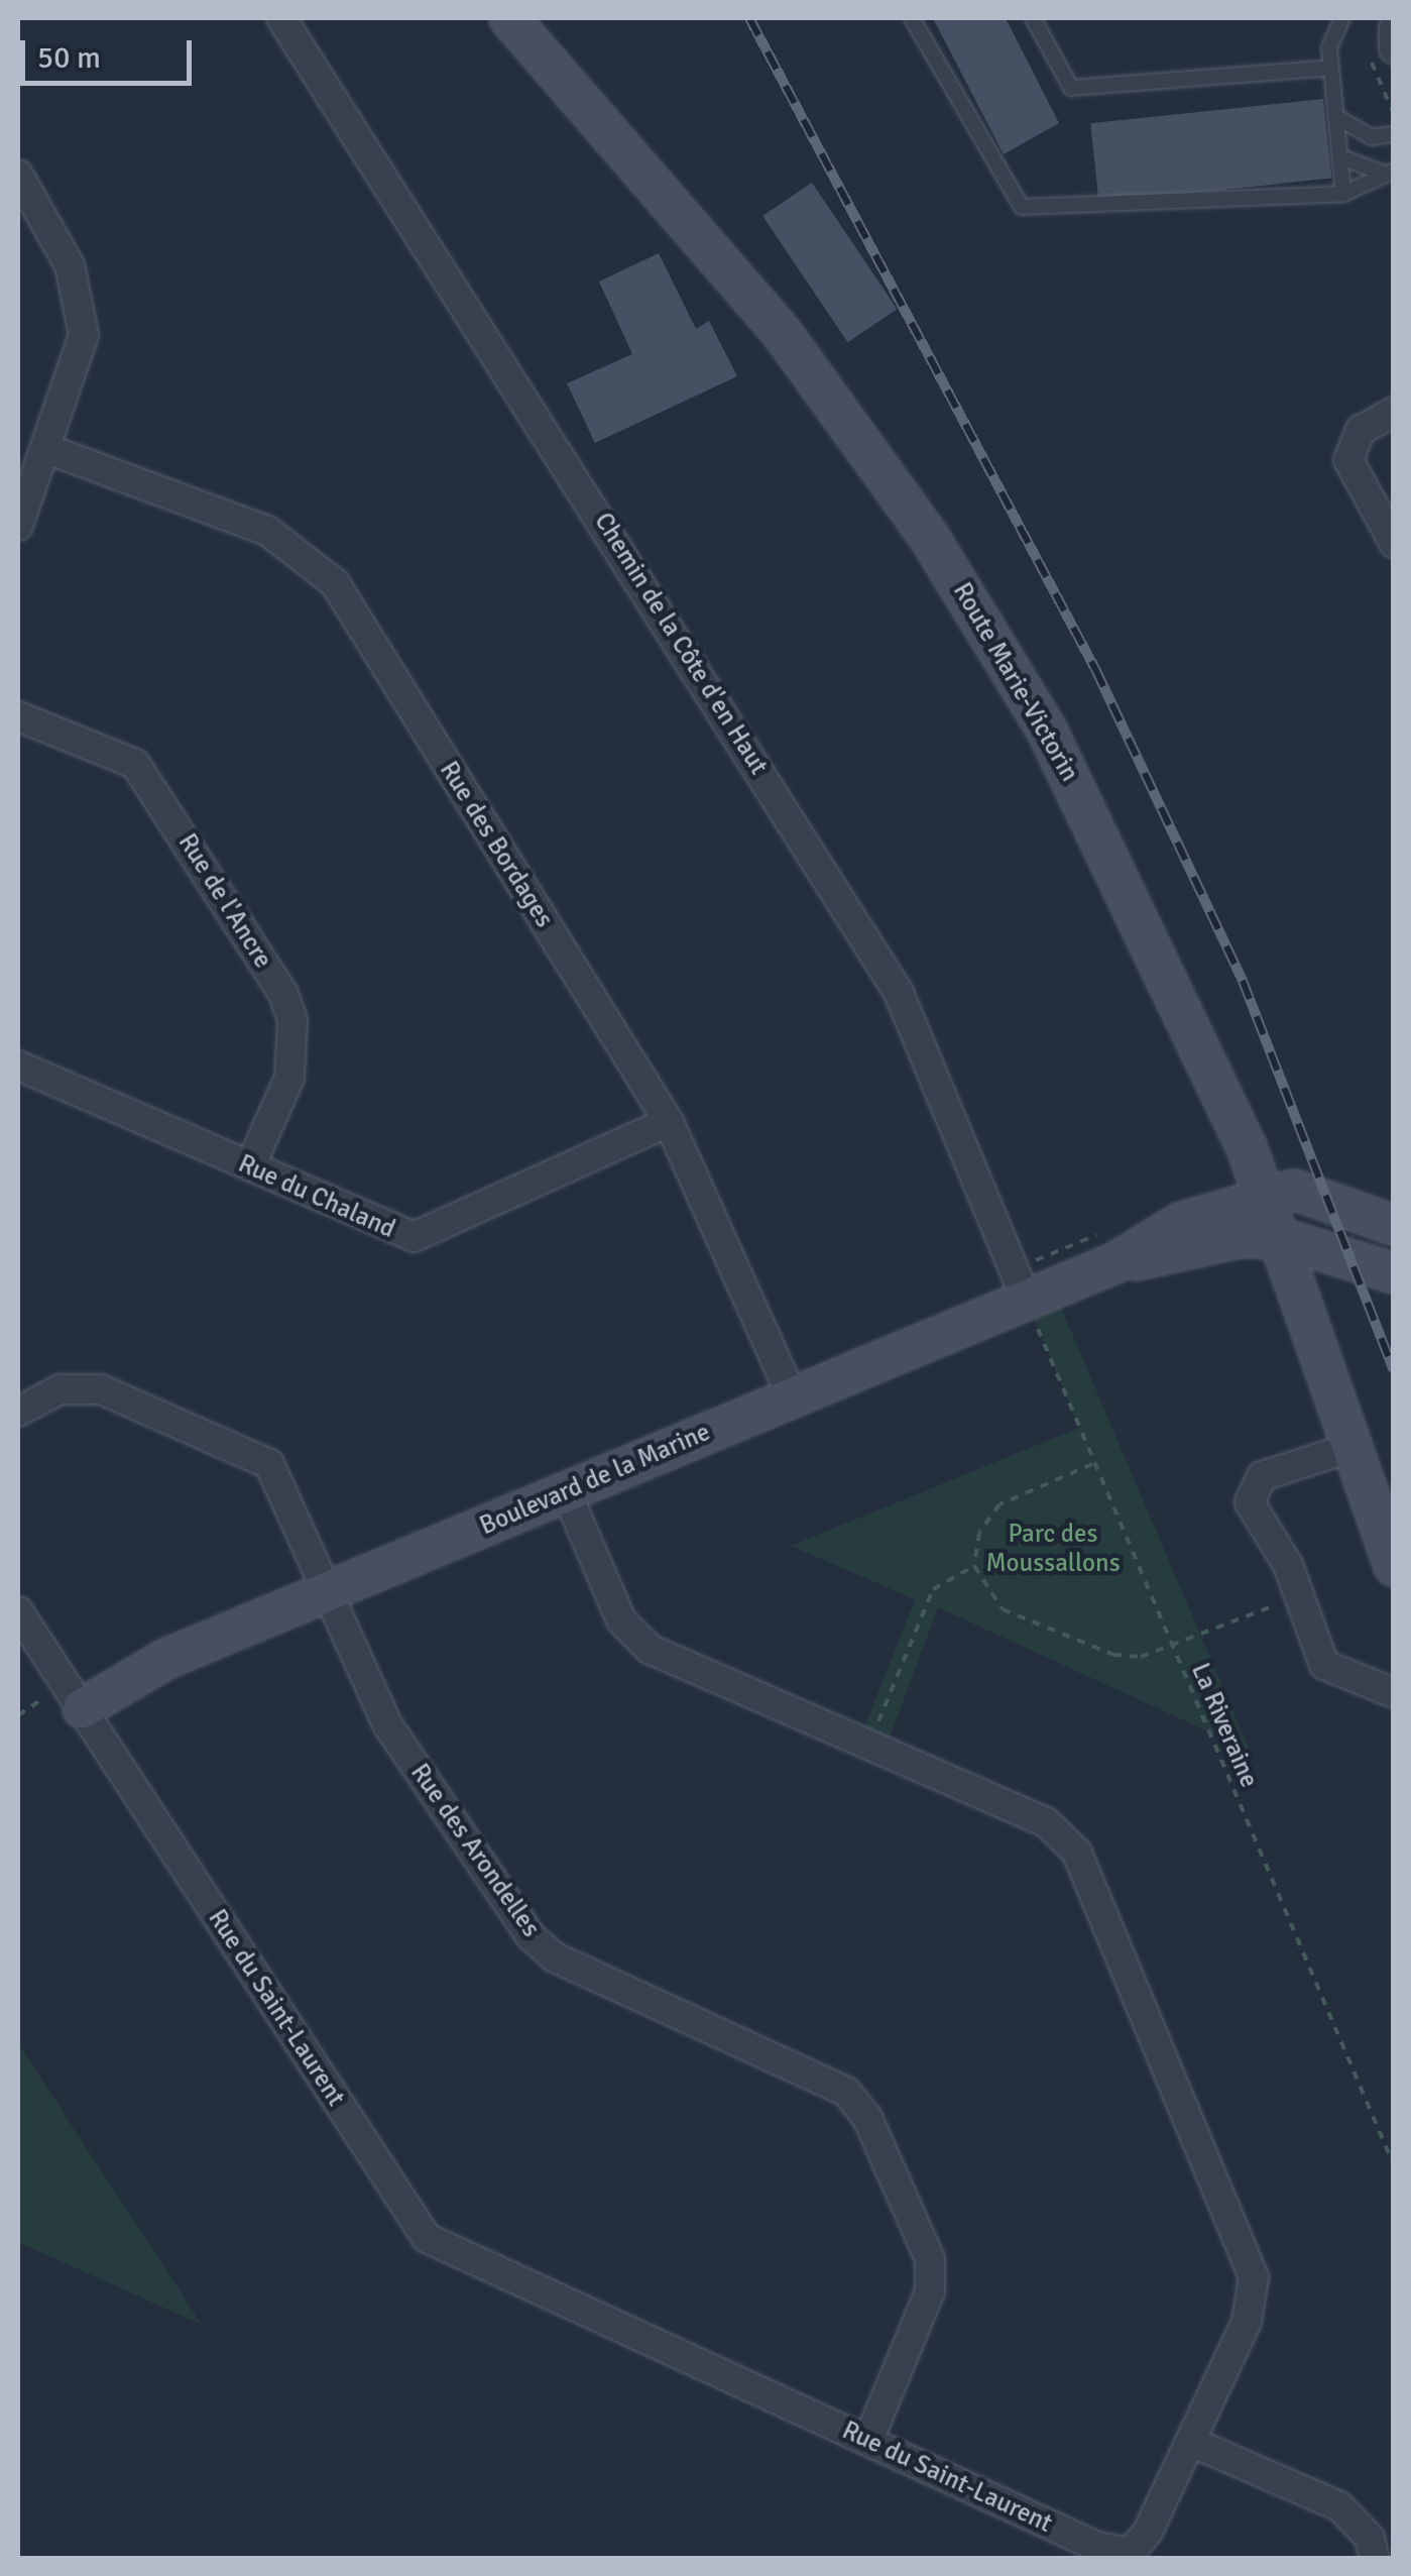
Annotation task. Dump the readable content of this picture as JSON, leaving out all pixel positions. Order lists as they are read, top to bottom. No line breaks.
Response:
{"streets":{"street":["Chemin de la Côte d'en Haut","Route Marie-Victorin","Rue des Bordages","Rue de l'Ancre","Rue du Chaland","Boulevard de la Marine","Rue des Arondelles","Rue du Saint-Laurent"],"path":["La Riveraine"]},"crossings":[["Chemin de la Côte d'en Haut","Boulevard de la Marine"],["Chemin de la Côte d'en Haut","La Riveraine"],["Route Marie-Victorin","Boulevard de la Marine"],["Rue des Bordages","Rue du Chaland"],["Rue des Bordages","Boulevard de la Marine"],["Rue de l'Ancre","Rue du Chaland"],["Boulevard de la Marine","La Riveraine"],["Boulevard de la Marine","Rue des Arondelles"],["Boulevard de la Marine","Rue du Saint-Laurent"],["Rue des Arondelles","Rue du Saint-Laurent"]],"parks":["Parc des Moussallons"],"scale_bar":"50 m"}
